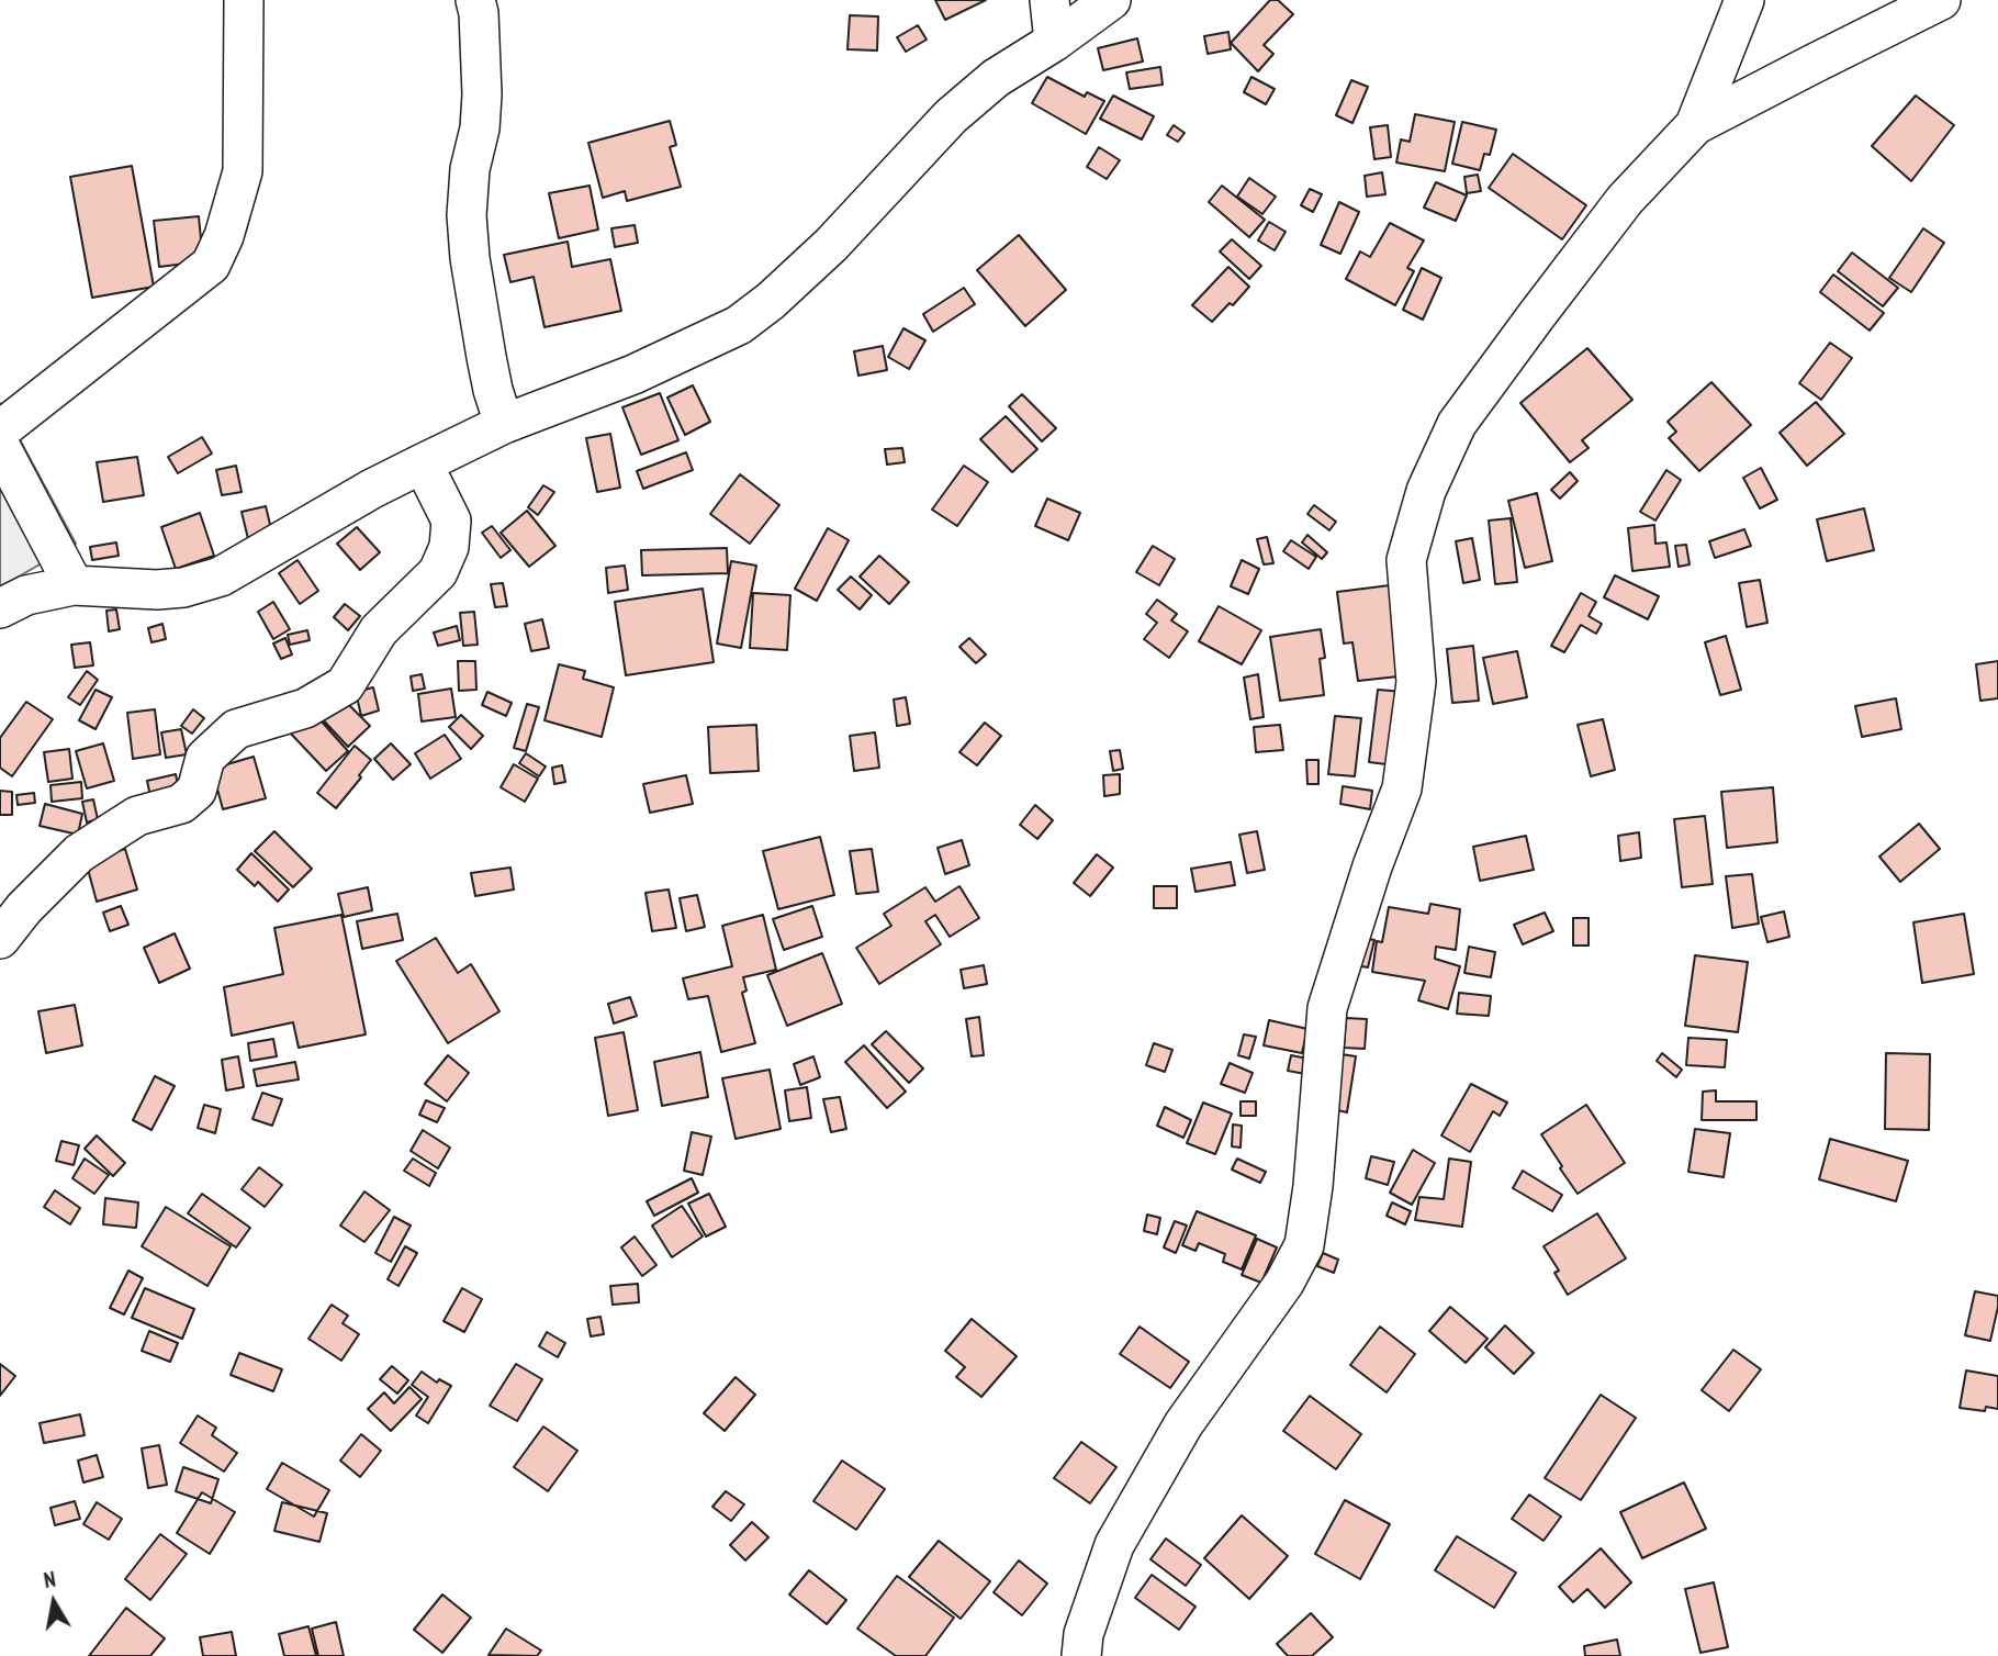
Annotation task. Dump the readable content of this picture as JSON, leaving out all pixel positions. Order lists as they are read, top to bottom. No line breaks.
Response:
{"north":"top"}
